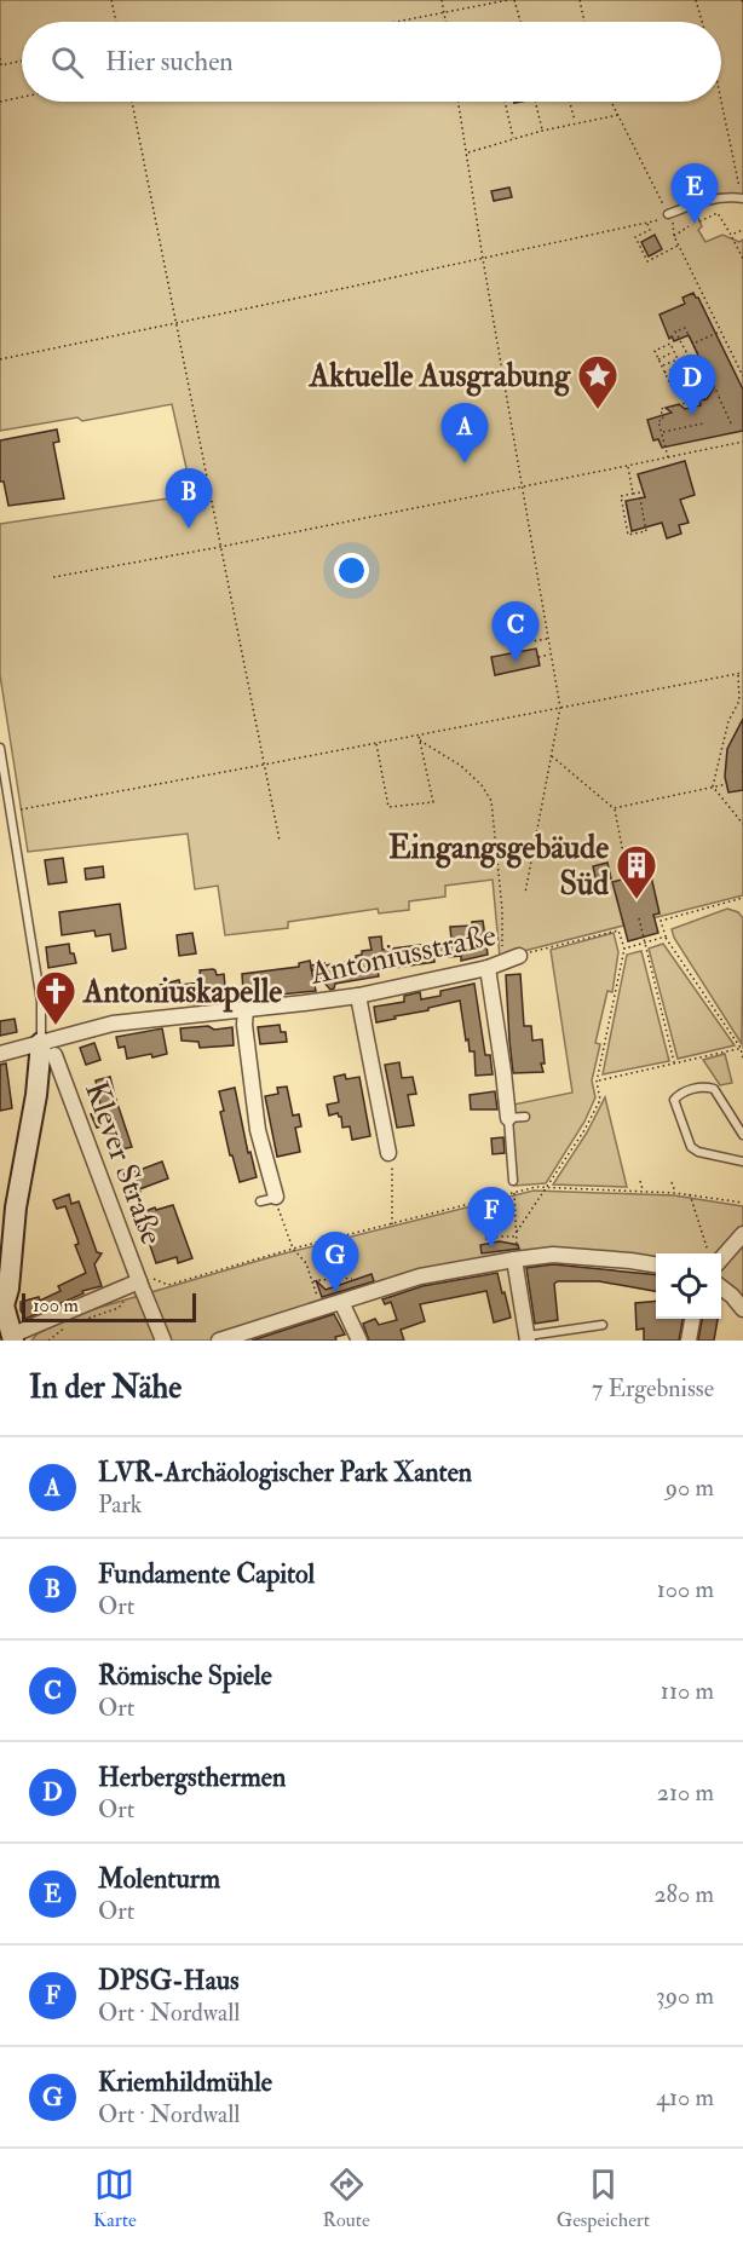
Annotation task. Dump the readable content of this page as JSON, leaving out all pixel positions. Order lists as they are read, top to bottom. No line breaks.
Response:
{"streets":{"street":["Antoniusstraße","Klever Straße"]},"crossings":[["Antoniusstraße","Klever Straße"]],"places":{"place":["Aktuelle Ausgrabung"],"building":["Eingangsgebäude Süd"],"church":["Antoniuskapelle"]},"scale_bar":"100 m","page":{"search":"Hier suchen","pins":["E","D","A","B","C","F","G"],"scale":"100 m","heading":["In der Nähe","7 Ergebnisse"],"list":[{"mark":"A","name":"LVR-Archäologischer Park Xanten","note":"Park","value":"90 m"},{"mark":"B","name":"Fundamente Capitol","note":"Ort","value":"100 m"},{"mark":"C","name":"Römische Spiele","note":"Ort","value":"110 m"},{"mark":"D","name":"Herbergsthermen","note":"Ort","value":"210 m"},{"mark":"E","name":"Molenturm","note":"Ort","value":"280 m"},{"mark":"F","name":"DPSG-Haus","note":"Ort · Nordwall","value":"390 m"},{"mark":"G","name":"Kriemhildmühle","note":"Ort · Nordwall","value":"410 m"}],"nav":["Karte","Route","Gespeichert"]}}
